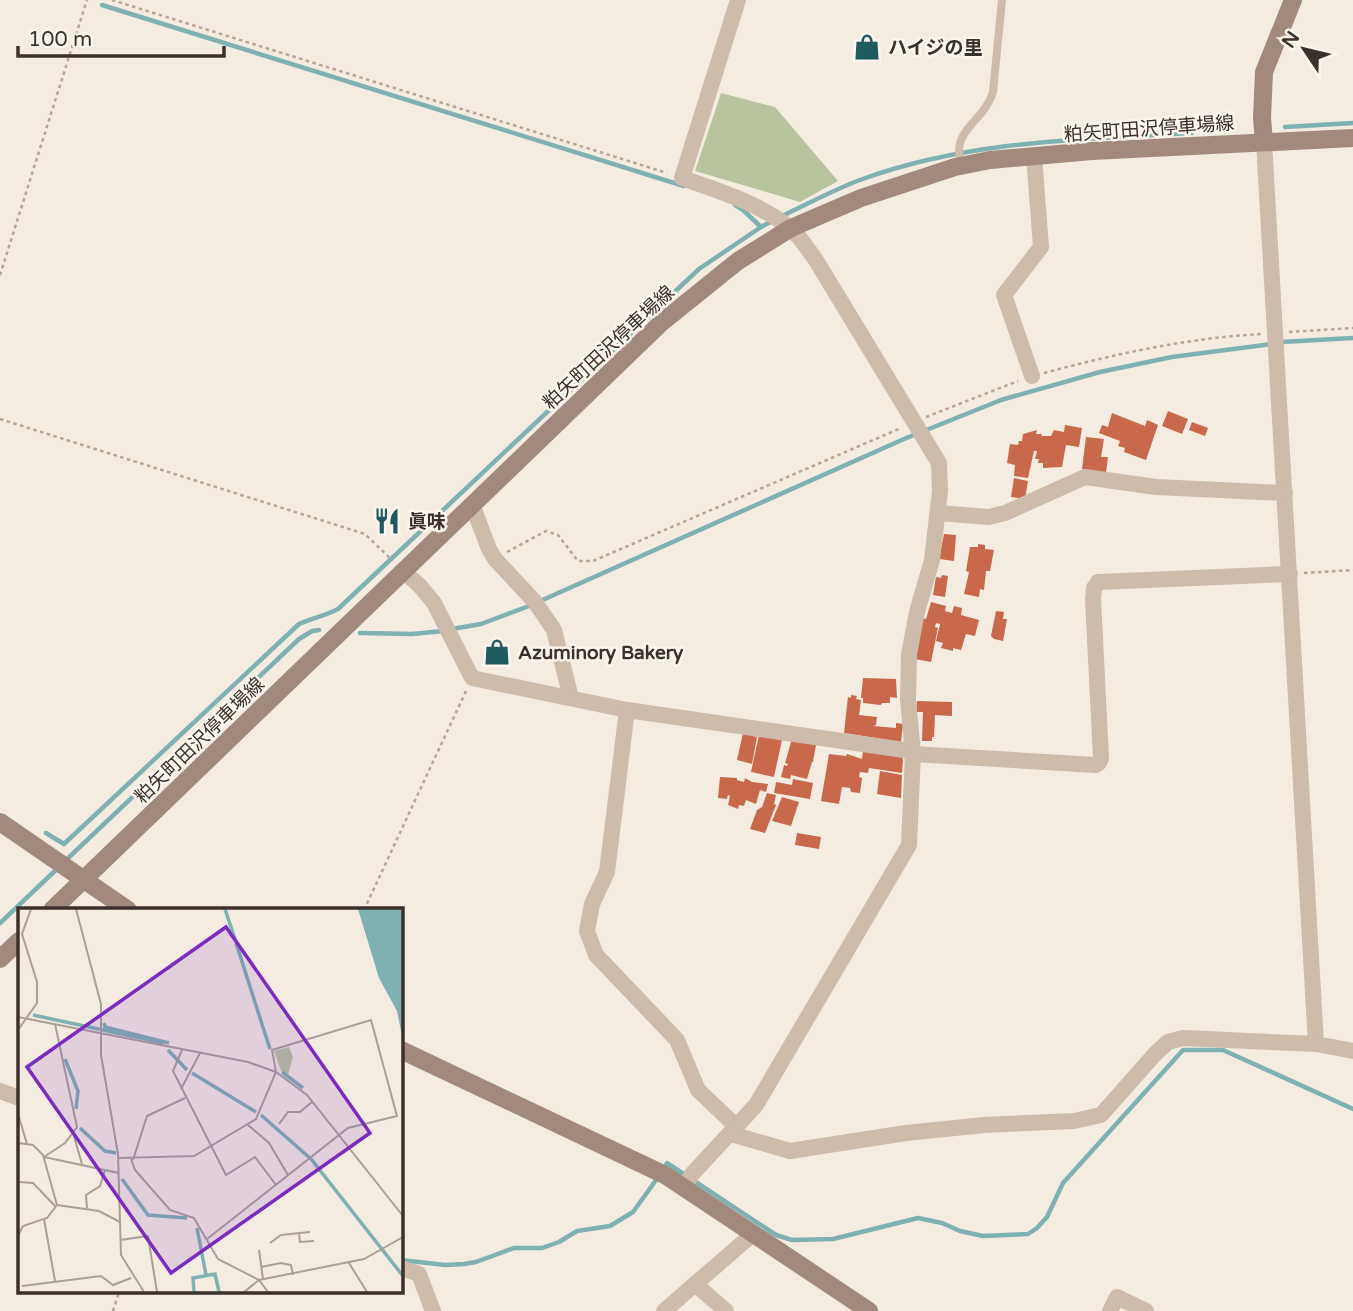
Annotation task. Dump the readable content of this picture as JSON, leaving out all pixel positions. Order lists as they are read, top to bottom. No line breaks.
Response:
{"streets":{"main road":["粕矢町田沢停車場線"]},"places":{"shop":["ハイジの里","Azuminory Bakery"],"restaurant":["眞味"]},"scale_bar":"100 m","north":"top left"}
